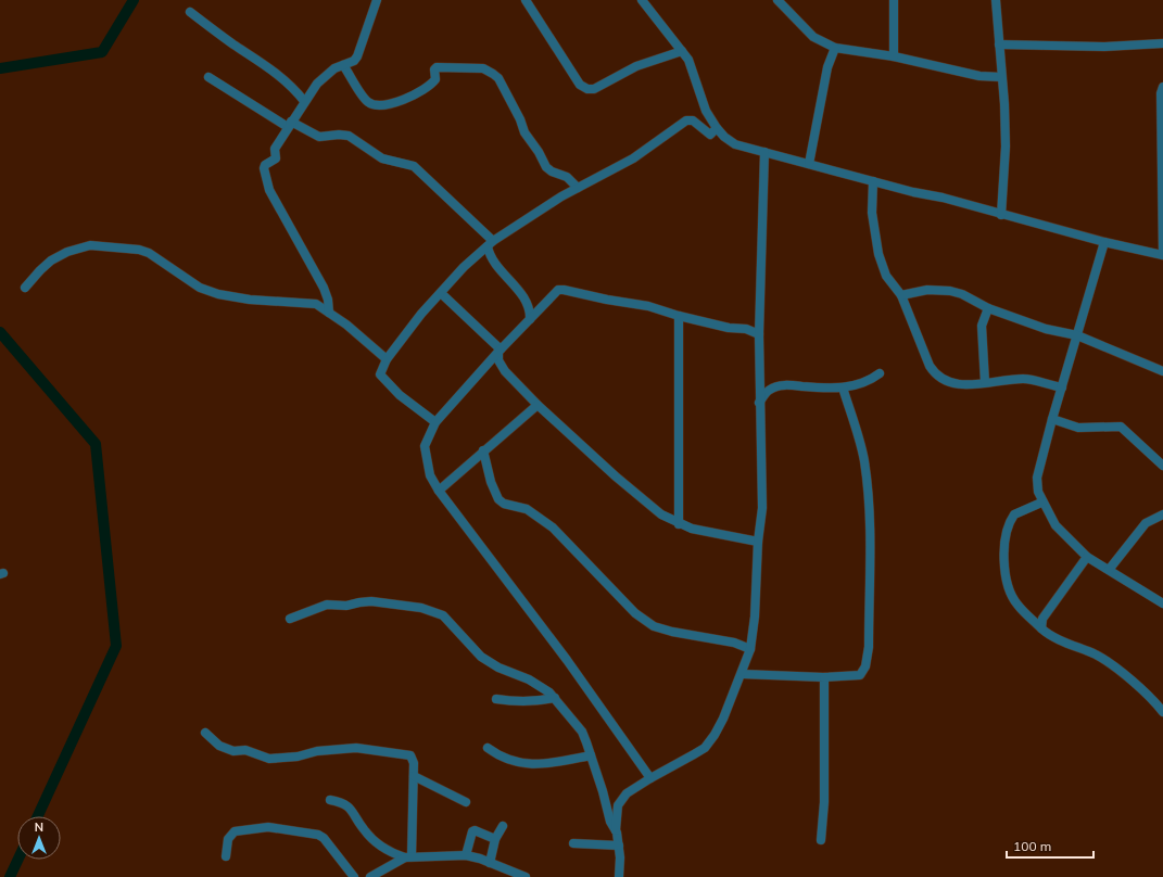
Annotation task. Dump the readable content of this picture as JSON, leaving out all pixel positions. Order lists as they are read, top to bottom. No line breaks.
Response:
{"scale_bar":"100 m","north":"top"}
